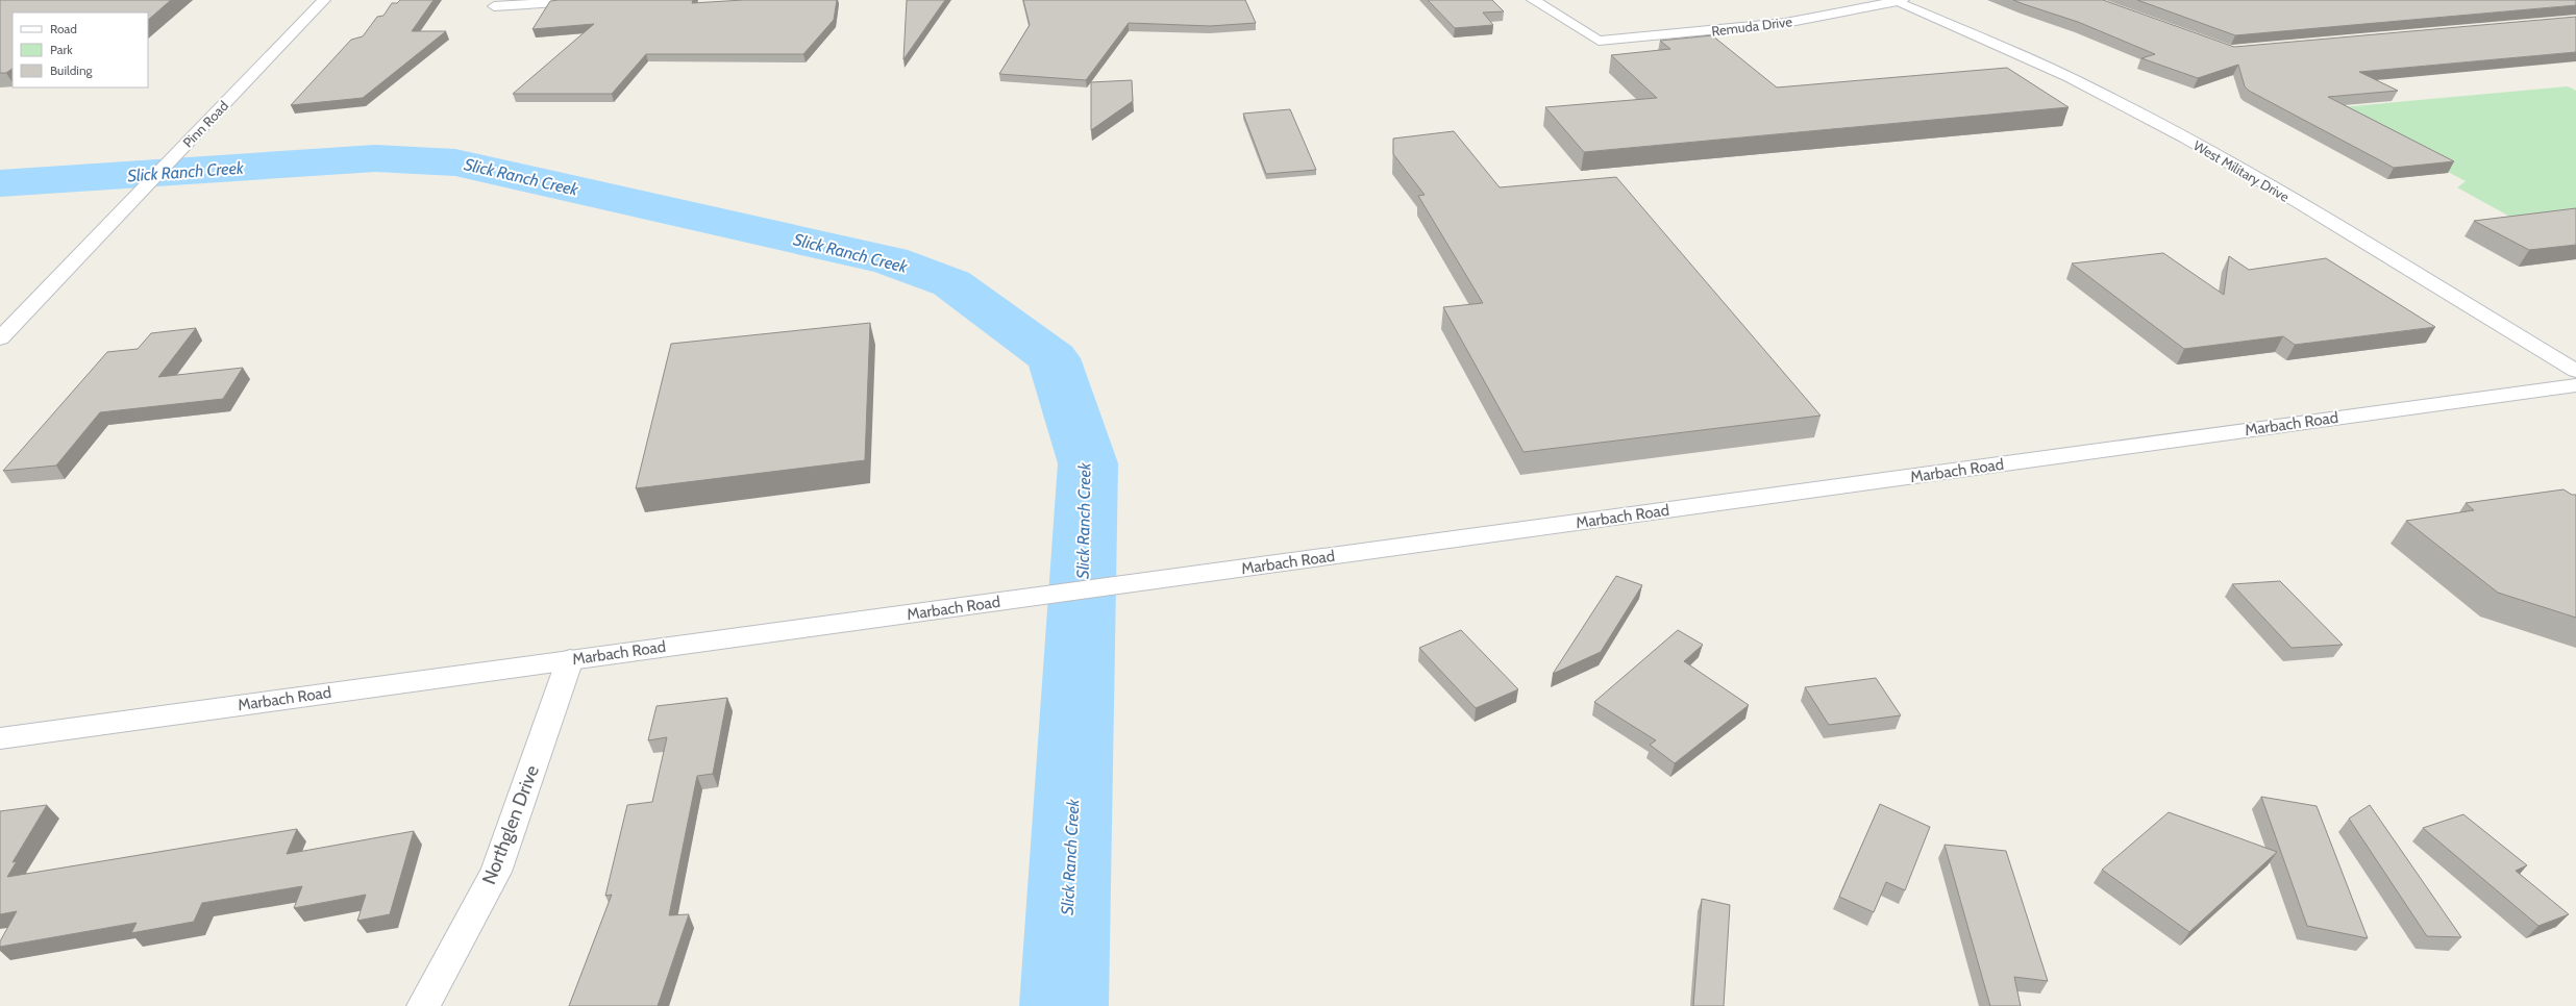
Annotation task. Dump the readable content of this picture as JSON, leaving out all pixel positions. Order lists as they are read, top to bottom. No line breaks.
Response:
{"streets":{"street":["Remuda Drive","Pinn Road","West Military Drive","Marbach Road","Northglen Drive"]},"crossings":[["Remuda Drive","West Military Drive"],["Marbach Road","Northglen Drive"]],"water":["Slick Ranch Creek"],"legend":["Road","Park","Building"]}
